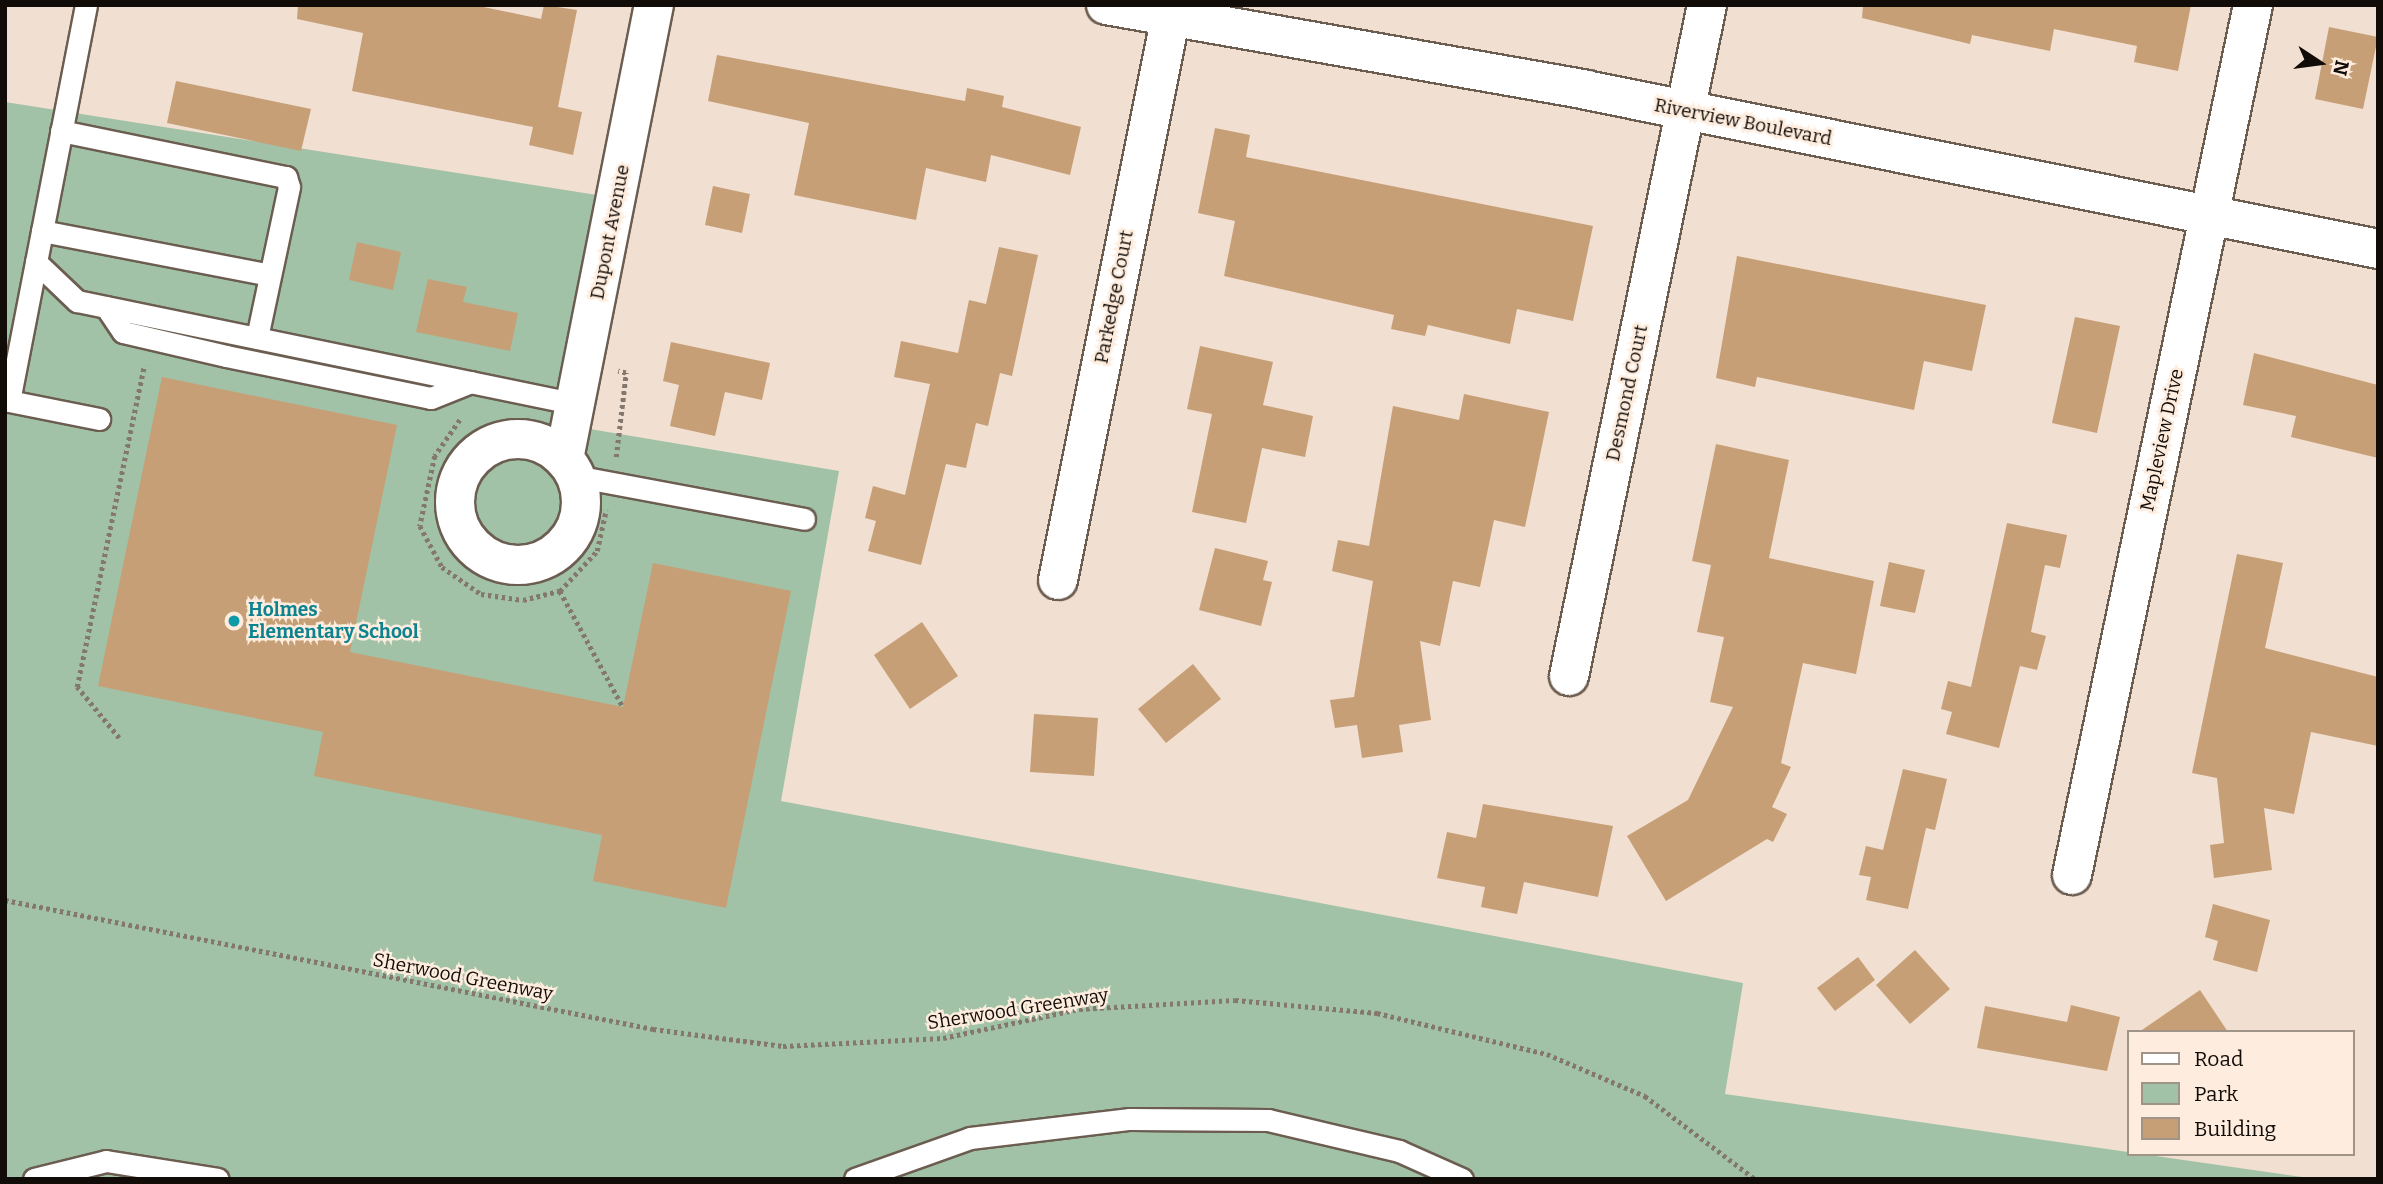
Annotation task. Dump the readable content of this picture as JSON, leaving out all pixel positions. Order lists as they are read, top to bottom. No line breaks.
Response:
{"streets":{"street":["Riverview Boulevard","Dupont Avenue","Parkedge Court","Desmond Court","Mapleview Drive"],"path":["Sherwood Greenway"]},"crossings":[["Riverview Boulevard","Parkedge Court"],["Riverview Boulevard","Desmond Court"],["Riverview Boulevard","Mapleview Drive"]],"places":["Holmes Elementary School"],"legend":["Road","Park","Building"],"north":"right"}
